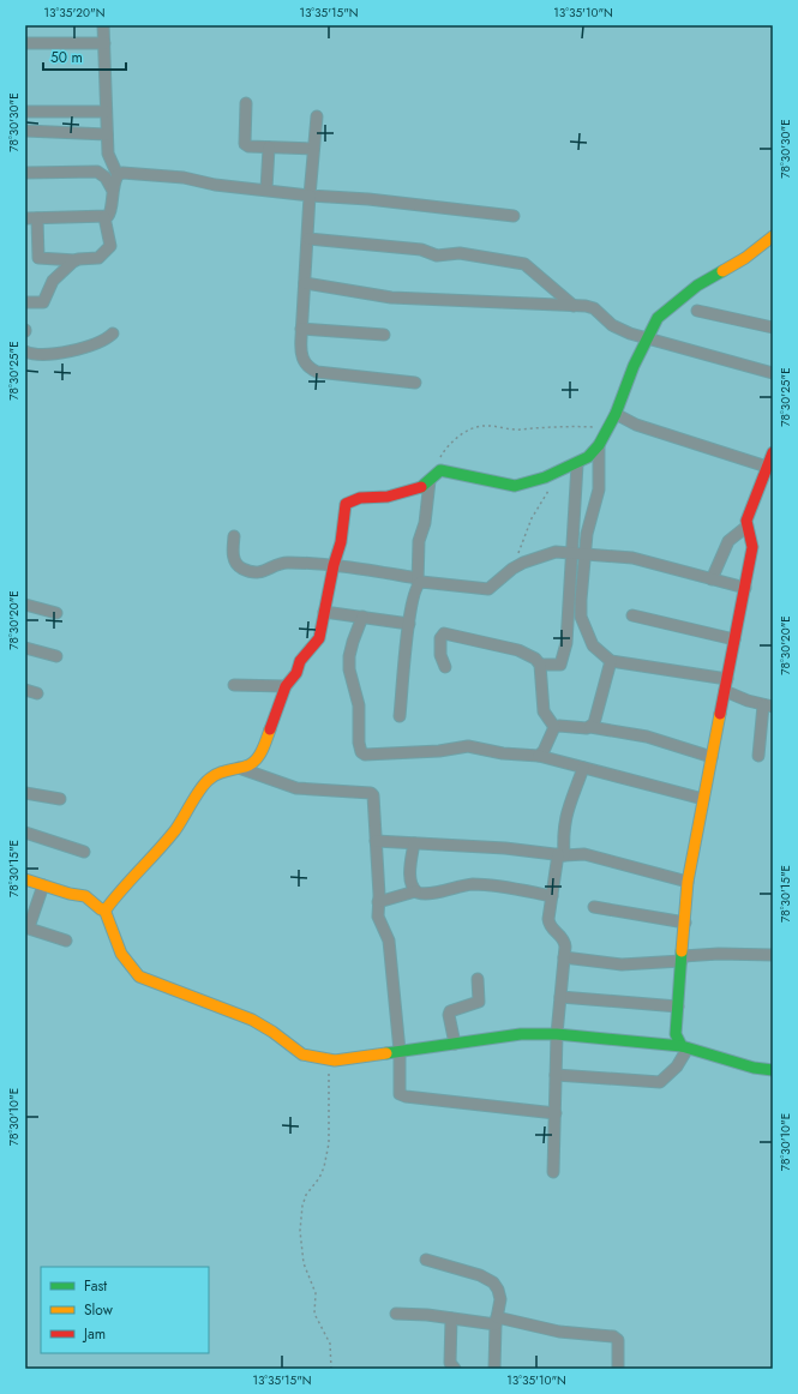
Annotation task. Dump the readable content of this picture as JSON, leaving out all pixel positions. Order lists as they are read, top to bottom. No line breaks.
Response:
{"legend":["Fast","Slow","Jam"],"scale_bar":"50 m","coordinates":["13°35'20\"N","13°35'15\"N","13°35'10\"N","78°30'30\"E","78°30'25\"E","78°30'20\"E","78°30'15\"E","78°30'10\"E"]}
